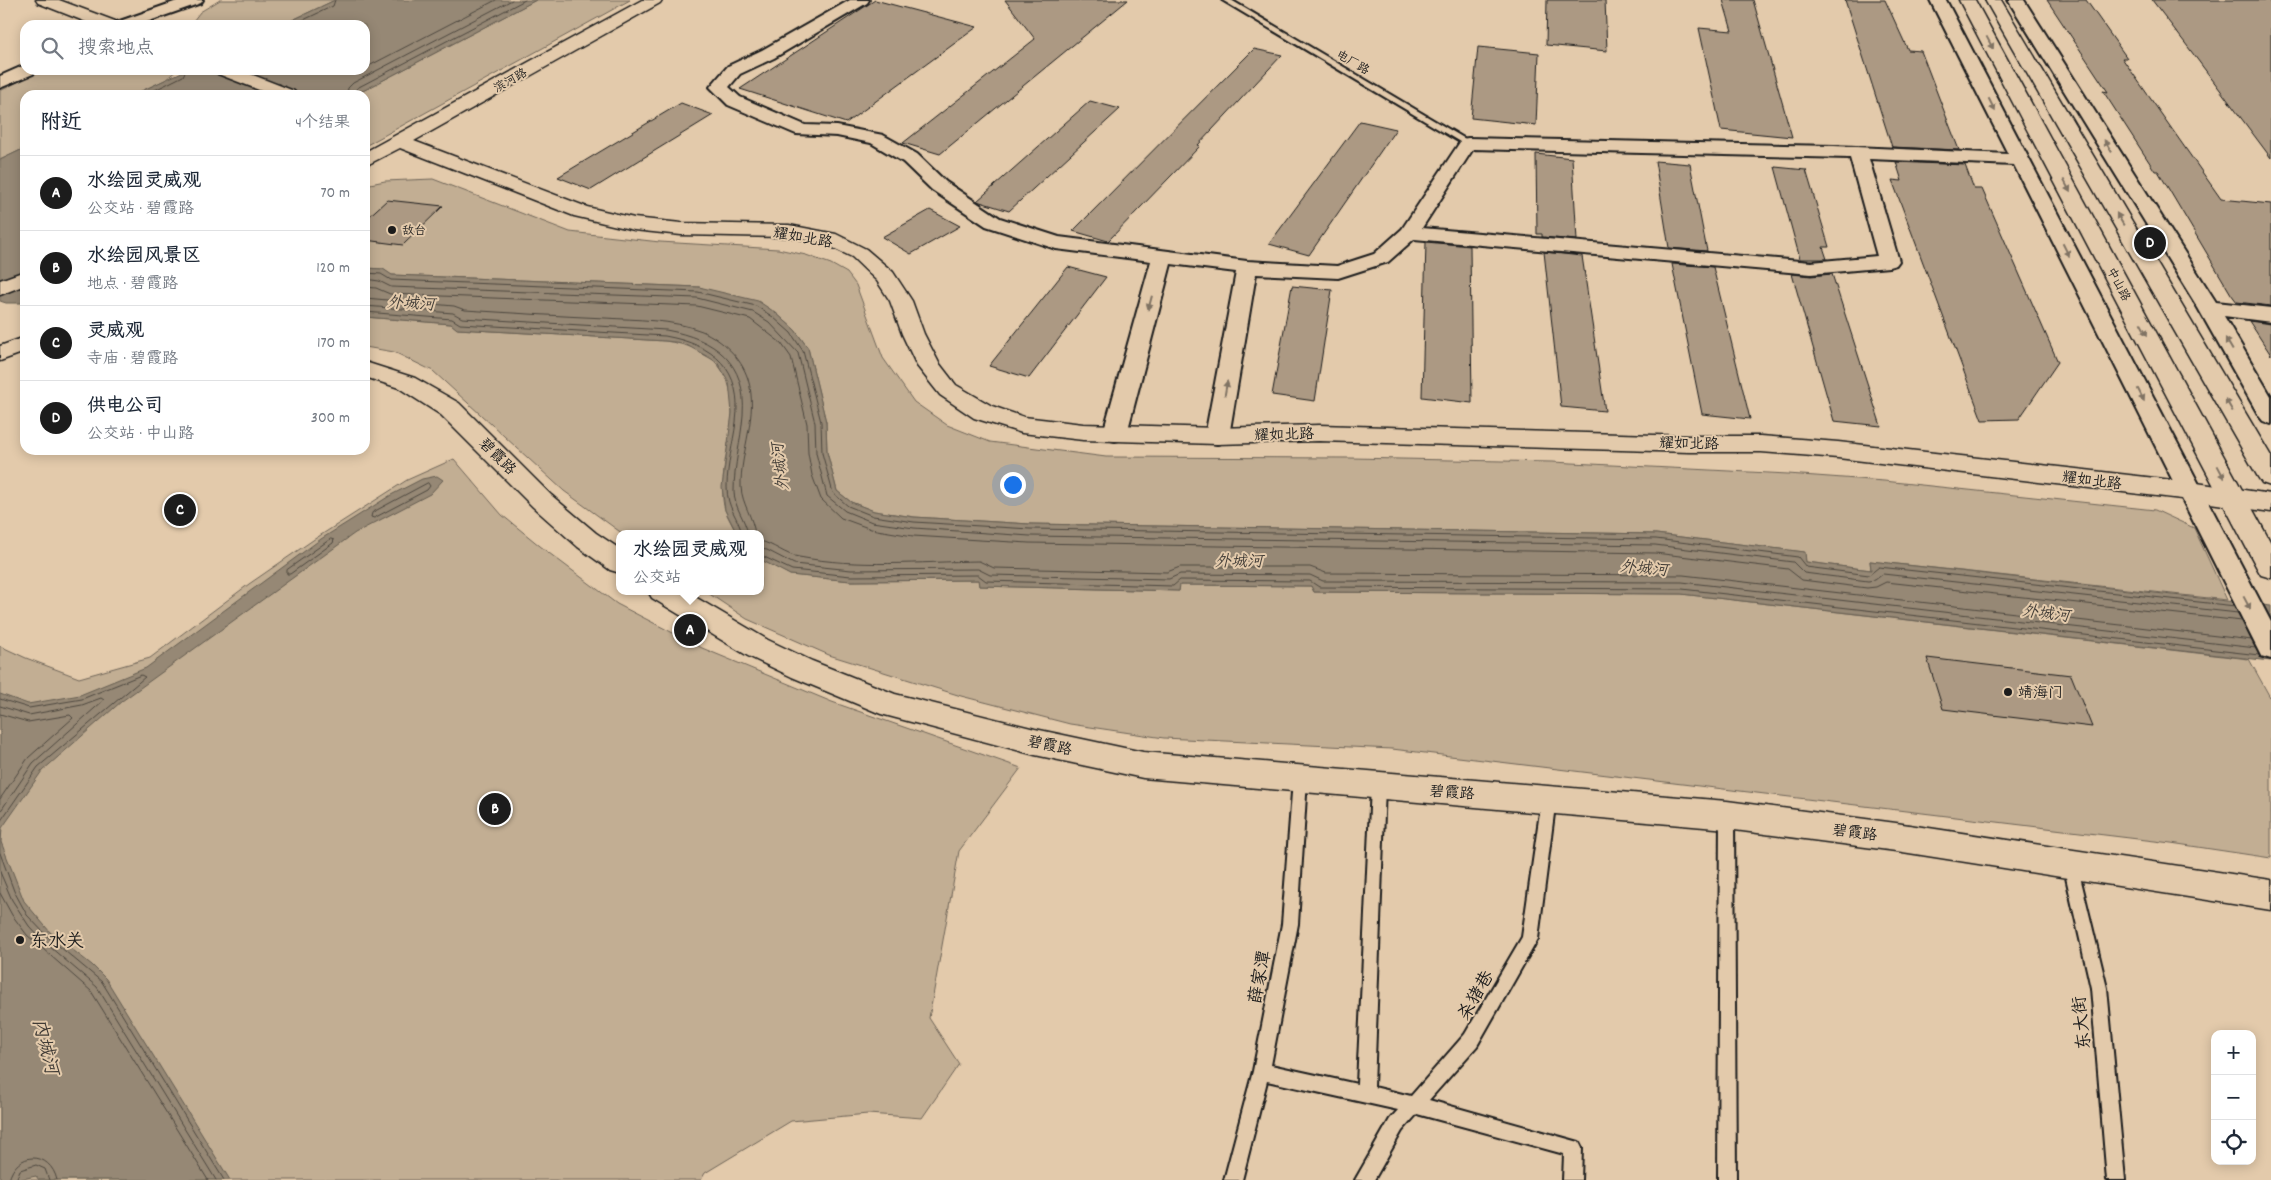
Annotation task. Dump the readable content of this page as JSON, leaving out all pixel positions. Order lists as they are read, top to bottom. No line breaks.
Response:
{"streets":{"street":["滨河路","耀如北路","中山路","碧霞路"],"lane":["电厂路","薛家潭","杀猪巷","东大街"]},"crossings":[["滨河路","耀如北路"],["耀如北路","中山路"],["碧霞路","薛家潭"],["碧霞路","杀猪巷"],["碧霞路","东大街"]],"water":["外城河","内城河"],"places":["敌台","靖海门","东水关"],"page":{"search":"搜索地点","heading":["附近","4个结果"],"list":[{"mark":"A","name":"水绘园灵威观","note":"公交站 · 碧霞路","value":"70 m"},{"mark":"B","name":"水绘园风景区","note":"地点 · 碧霞路","value":"120 m"},{"mark":"C","name":"灵威观","note":"寺庙 · 碧霞路","value":"170 m"},{"mark":"D","name":"供电公司","note":"公交站 · 中山路","value":"300 m"}],"pins":["D","C","A","B"],"popup":["水绘园灵威观","公交站"],"map_buttons":["+","−"]}}
